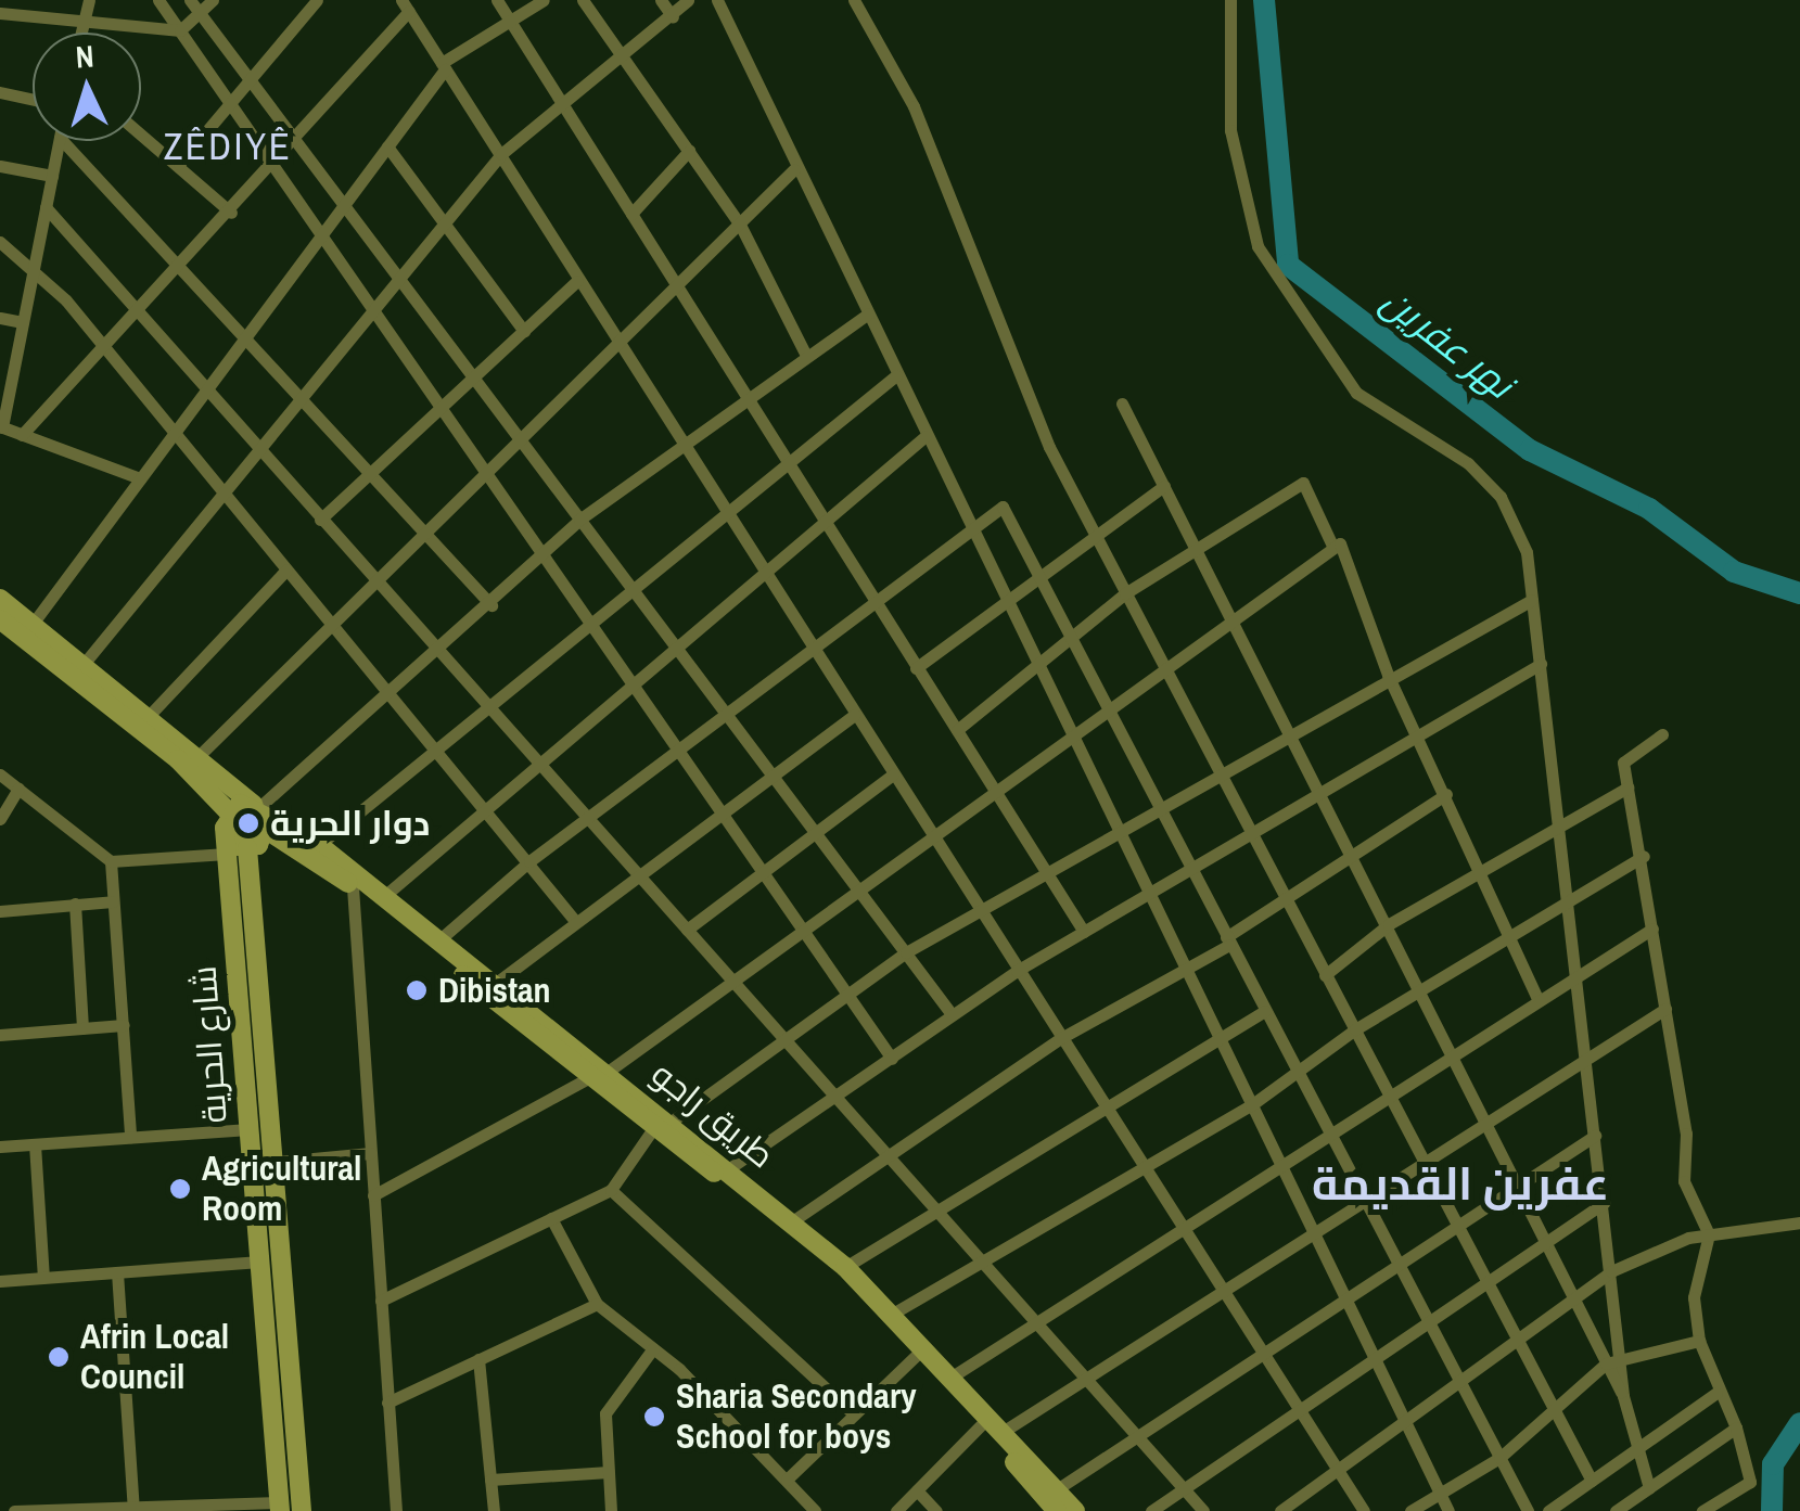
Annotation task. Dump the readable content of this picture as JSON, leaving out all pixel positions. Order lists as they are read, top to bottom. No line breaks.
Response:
{"streets":{"main road":["شارع الحرية","طريق راجو"]},"districts":["ZÊDIYÊ","عفرين القديمة"],"water":["نهر عفرين"],"places":["دوار الحرية","Dibistan","Agricultural Room","Afrin Local Council","Sharia Secondary School for boys"],"north":"top"}
